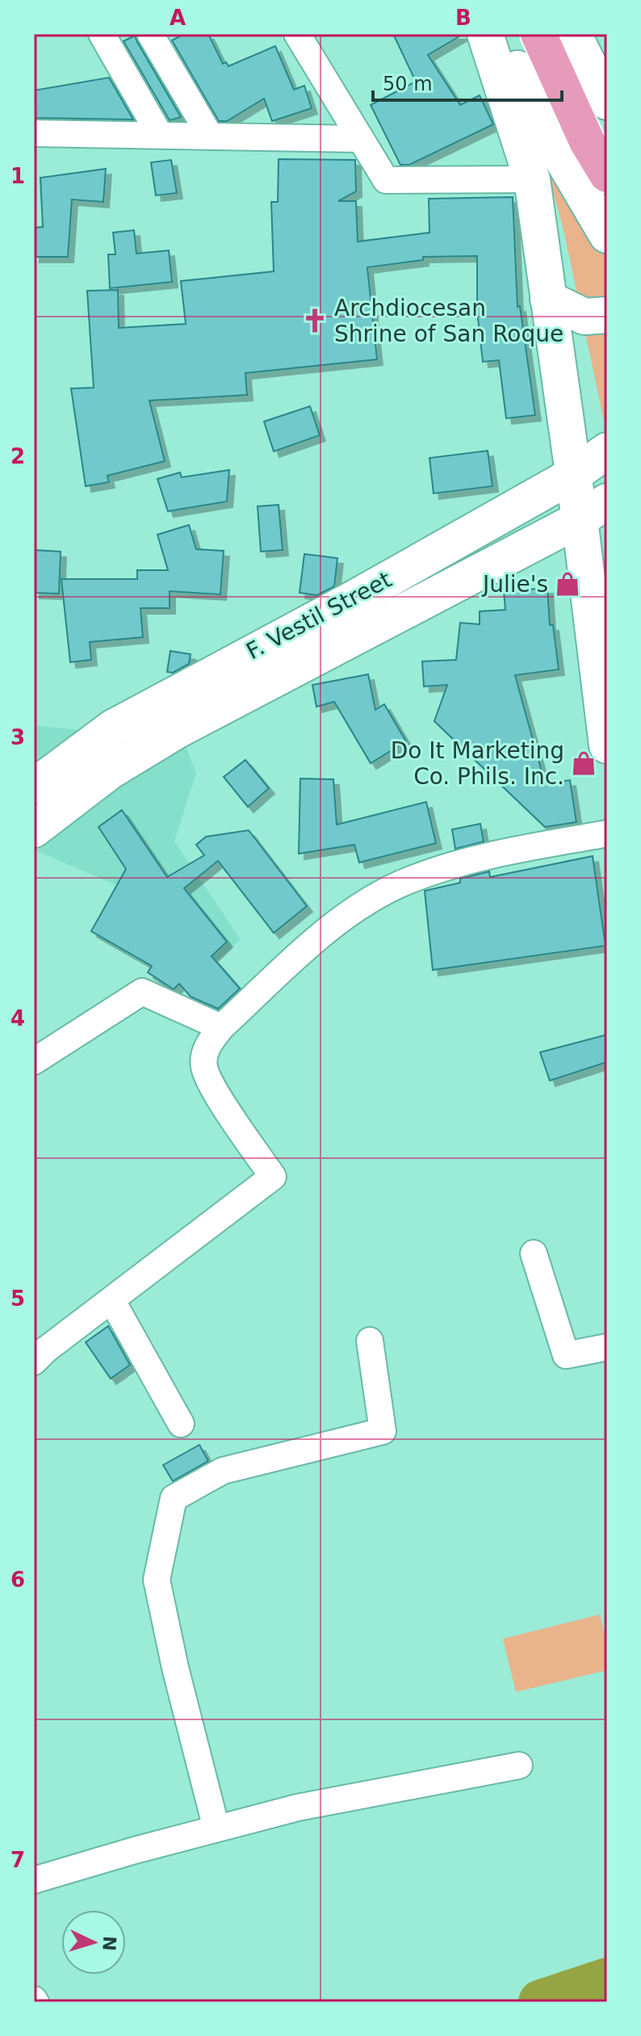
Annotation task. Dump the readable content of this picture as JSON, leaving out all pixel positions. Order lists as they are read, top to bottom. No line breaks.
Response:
{"streets":{"main road":["F. Vestil Street"]},"places":{"church":["Archdiocesan Shrine of San Roque"],"shop":["Julie's","Do It Marketing Co. Phils. Inc."]},"scale_bar":"50 m","north":"right","grid":{"columns":["A","B"],"rows":["1","2","3","4","5","6","7"]}}
